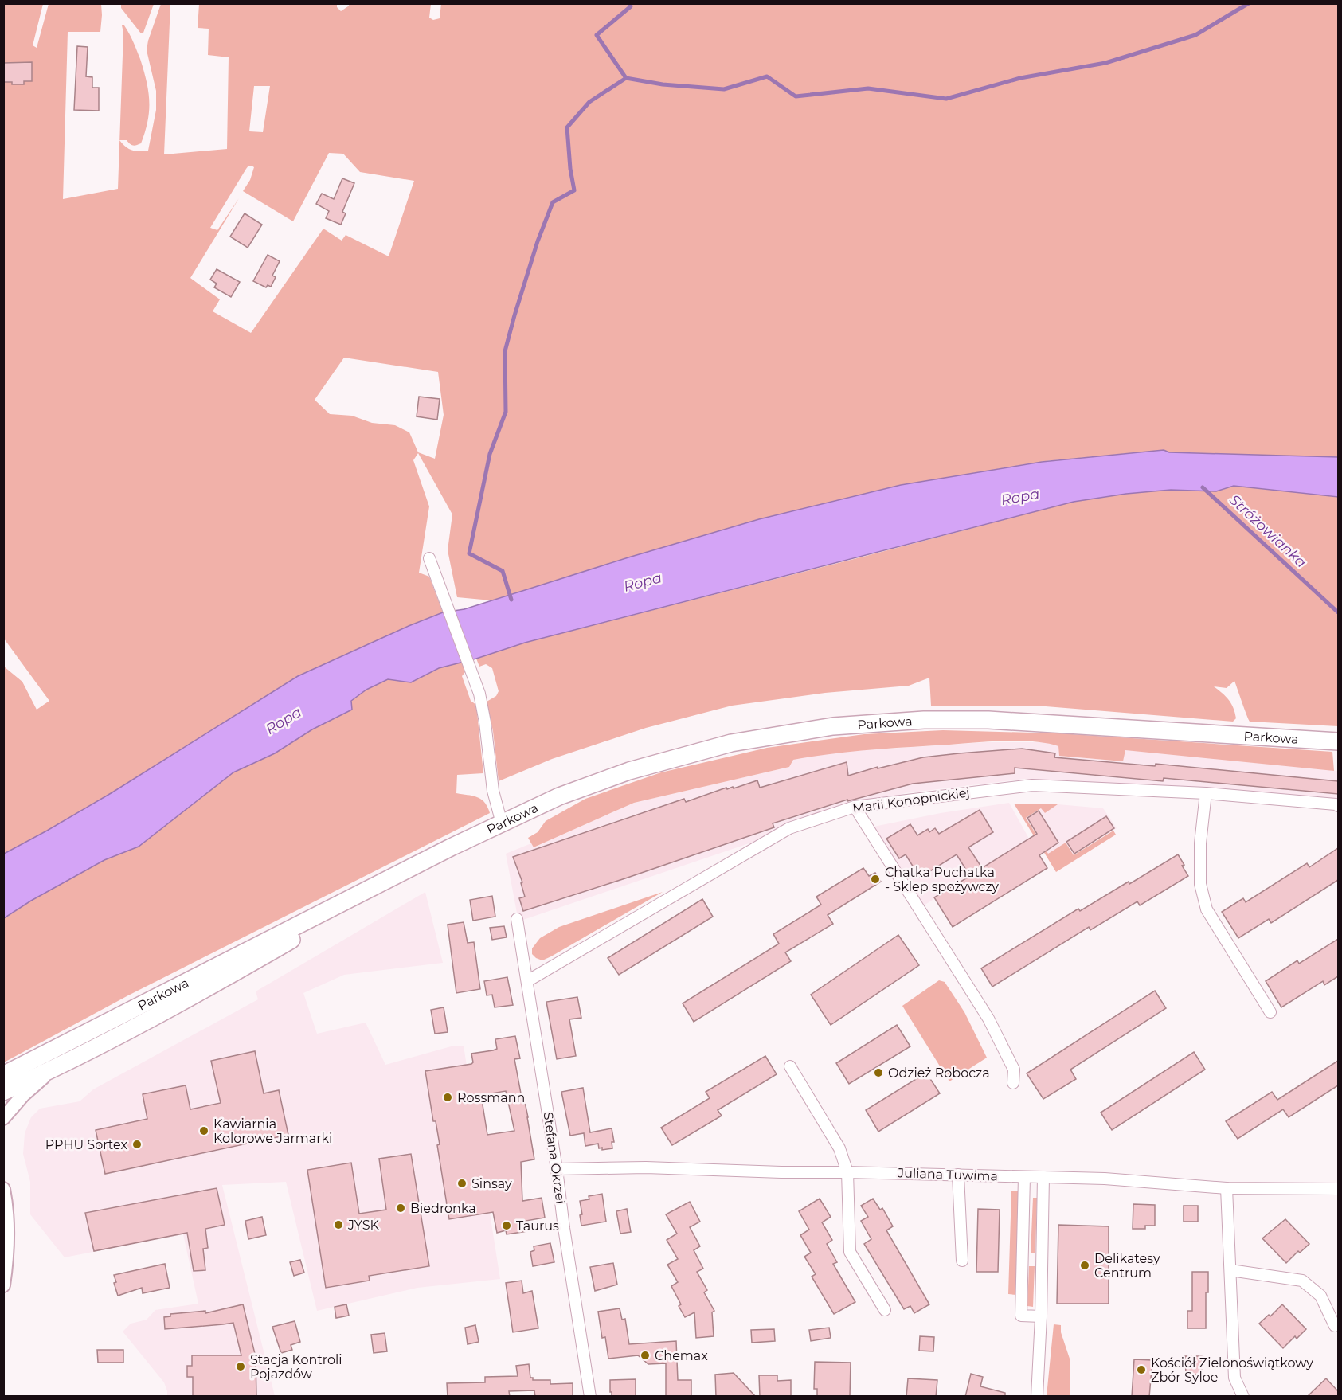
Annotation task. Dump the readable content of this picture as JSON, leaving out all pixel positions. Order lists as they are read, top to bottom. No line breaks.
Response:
{"streets":{"main road":["Parkowa"],"street":["Marii Konopnickiej","Stefana Okrzei","Juliana Tuwima"]},"crossings":[["Marii Konopnickiej","Stefana Okrzei"],["Stefana Okrzei","Juliana Tuwima"]],"water":["Ropa","Stróżowianka"],"places":["Chatka Puchatka - Sklep spożywczy","Odzież Robocza","Rossmann","Kawiarnia Kolorowe Jarmarki","PPHU Sortex","Sinsay","Biedronka","JYSK","Taurus","Delikatesy Centrum","Chemax","Stacja Kontroli Pojazdów","Kościół Zielonoświątkowy Zbór Syloe"]}
